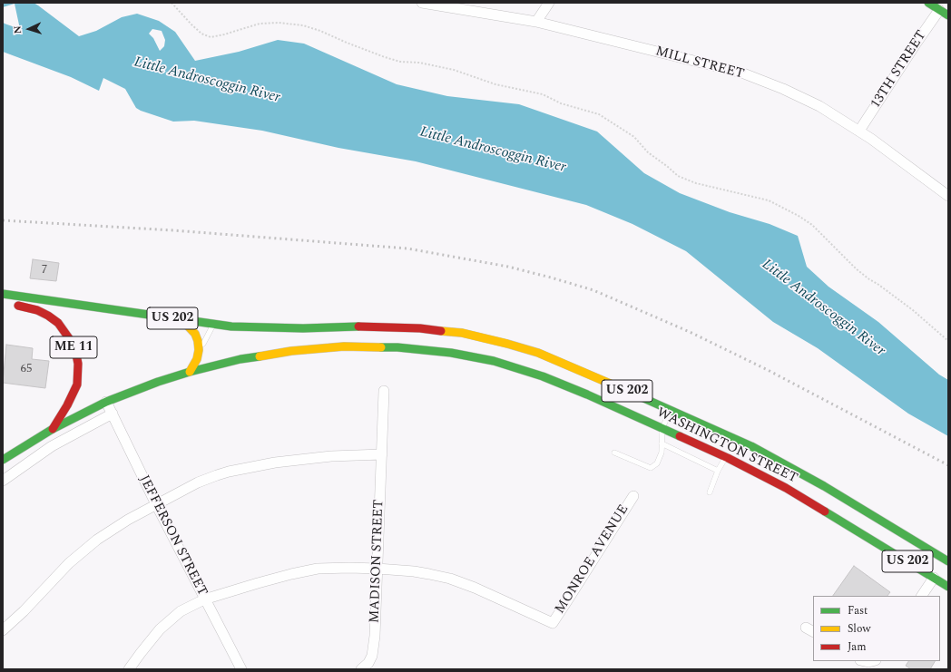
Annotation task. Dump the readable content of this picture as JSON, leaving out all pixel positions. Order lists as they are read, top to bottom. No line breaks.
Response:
{"streets":{"main road":["US 202","ME 11","WASHINGTON STREET"],"street":["MILL STREET","13TH STREET","JEFFERSON STREET","MONROE AVENUE","MADISON STREET"]},"crossings":[["MILL STREET","13TH STREET"],["ME 11","WASHINGTON STREET"],["WASHINGTON STREET","JEFFERSON STREET"],["MONROE AVENUE","MADISON STREET"]],"water":["Little Androscoggin River"],"house_numbers":["7","65"],"legend":["Fast","Slow","Jam"],"north":"left"}
